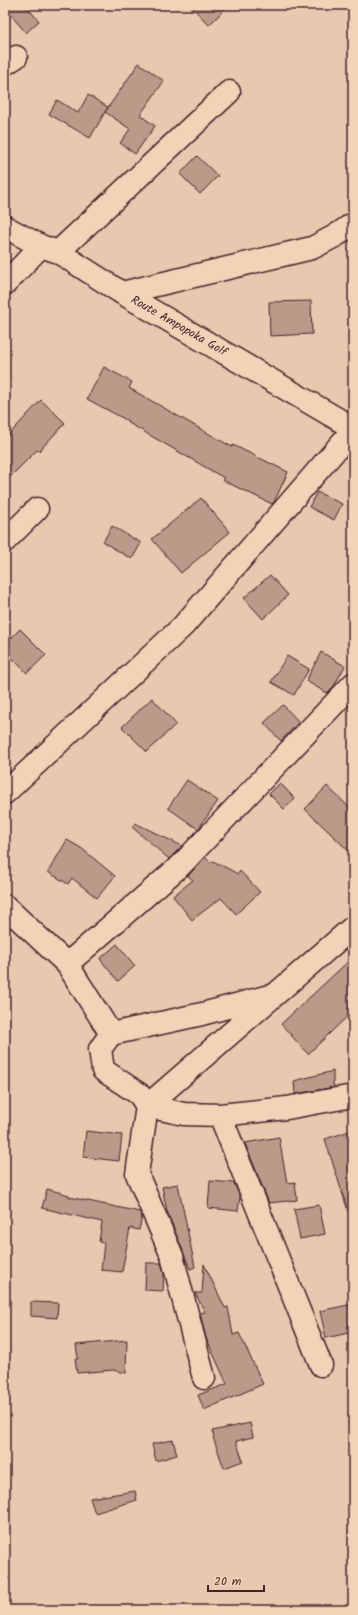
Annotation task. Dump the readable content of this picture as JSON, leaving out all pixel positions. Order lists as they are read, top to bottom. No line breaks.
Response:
{"streets":{"street":["Route Ampopoka Golf"]},"scale_bar":"20 m"}
